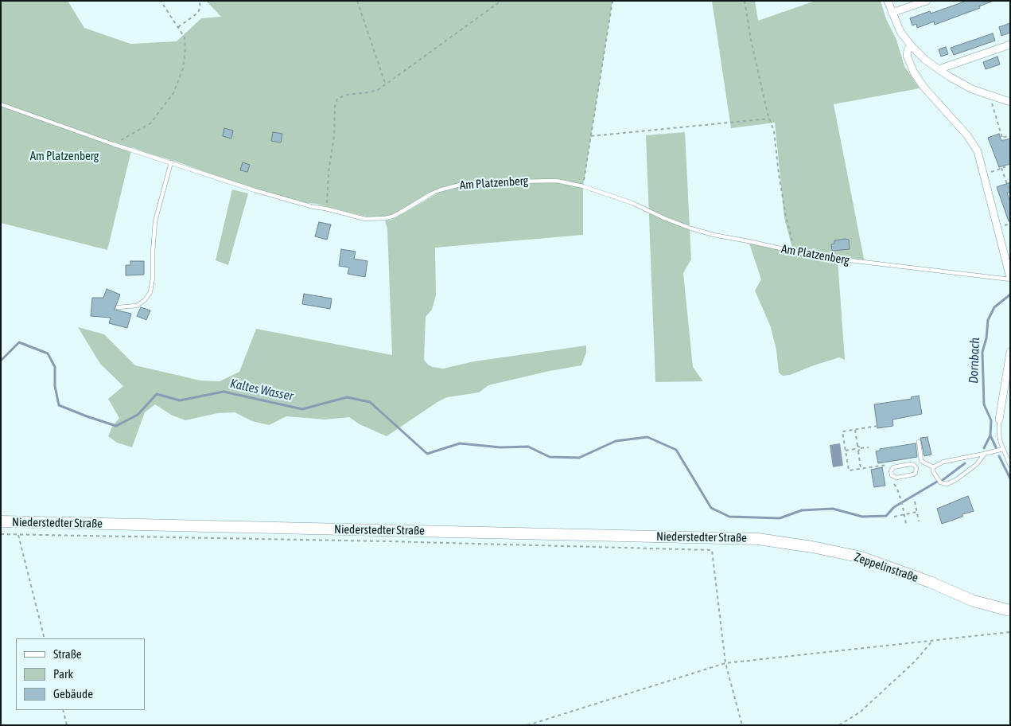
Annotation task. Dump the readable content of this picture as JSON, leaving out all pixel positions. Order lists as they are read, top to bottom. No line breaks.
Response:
{"streets":{"main road":["Niederstedter Straße","Zeppelinstraße"],"lane":["Am Platzenberg"]},"crossings":[["Niederstedter Straße","Zeppelinstraße"]],"water":["Dornbach","Kaltes Wasser"],"parks":["Am Platzenberg"],"legend":["Straße","Park","Gebäude"]}
